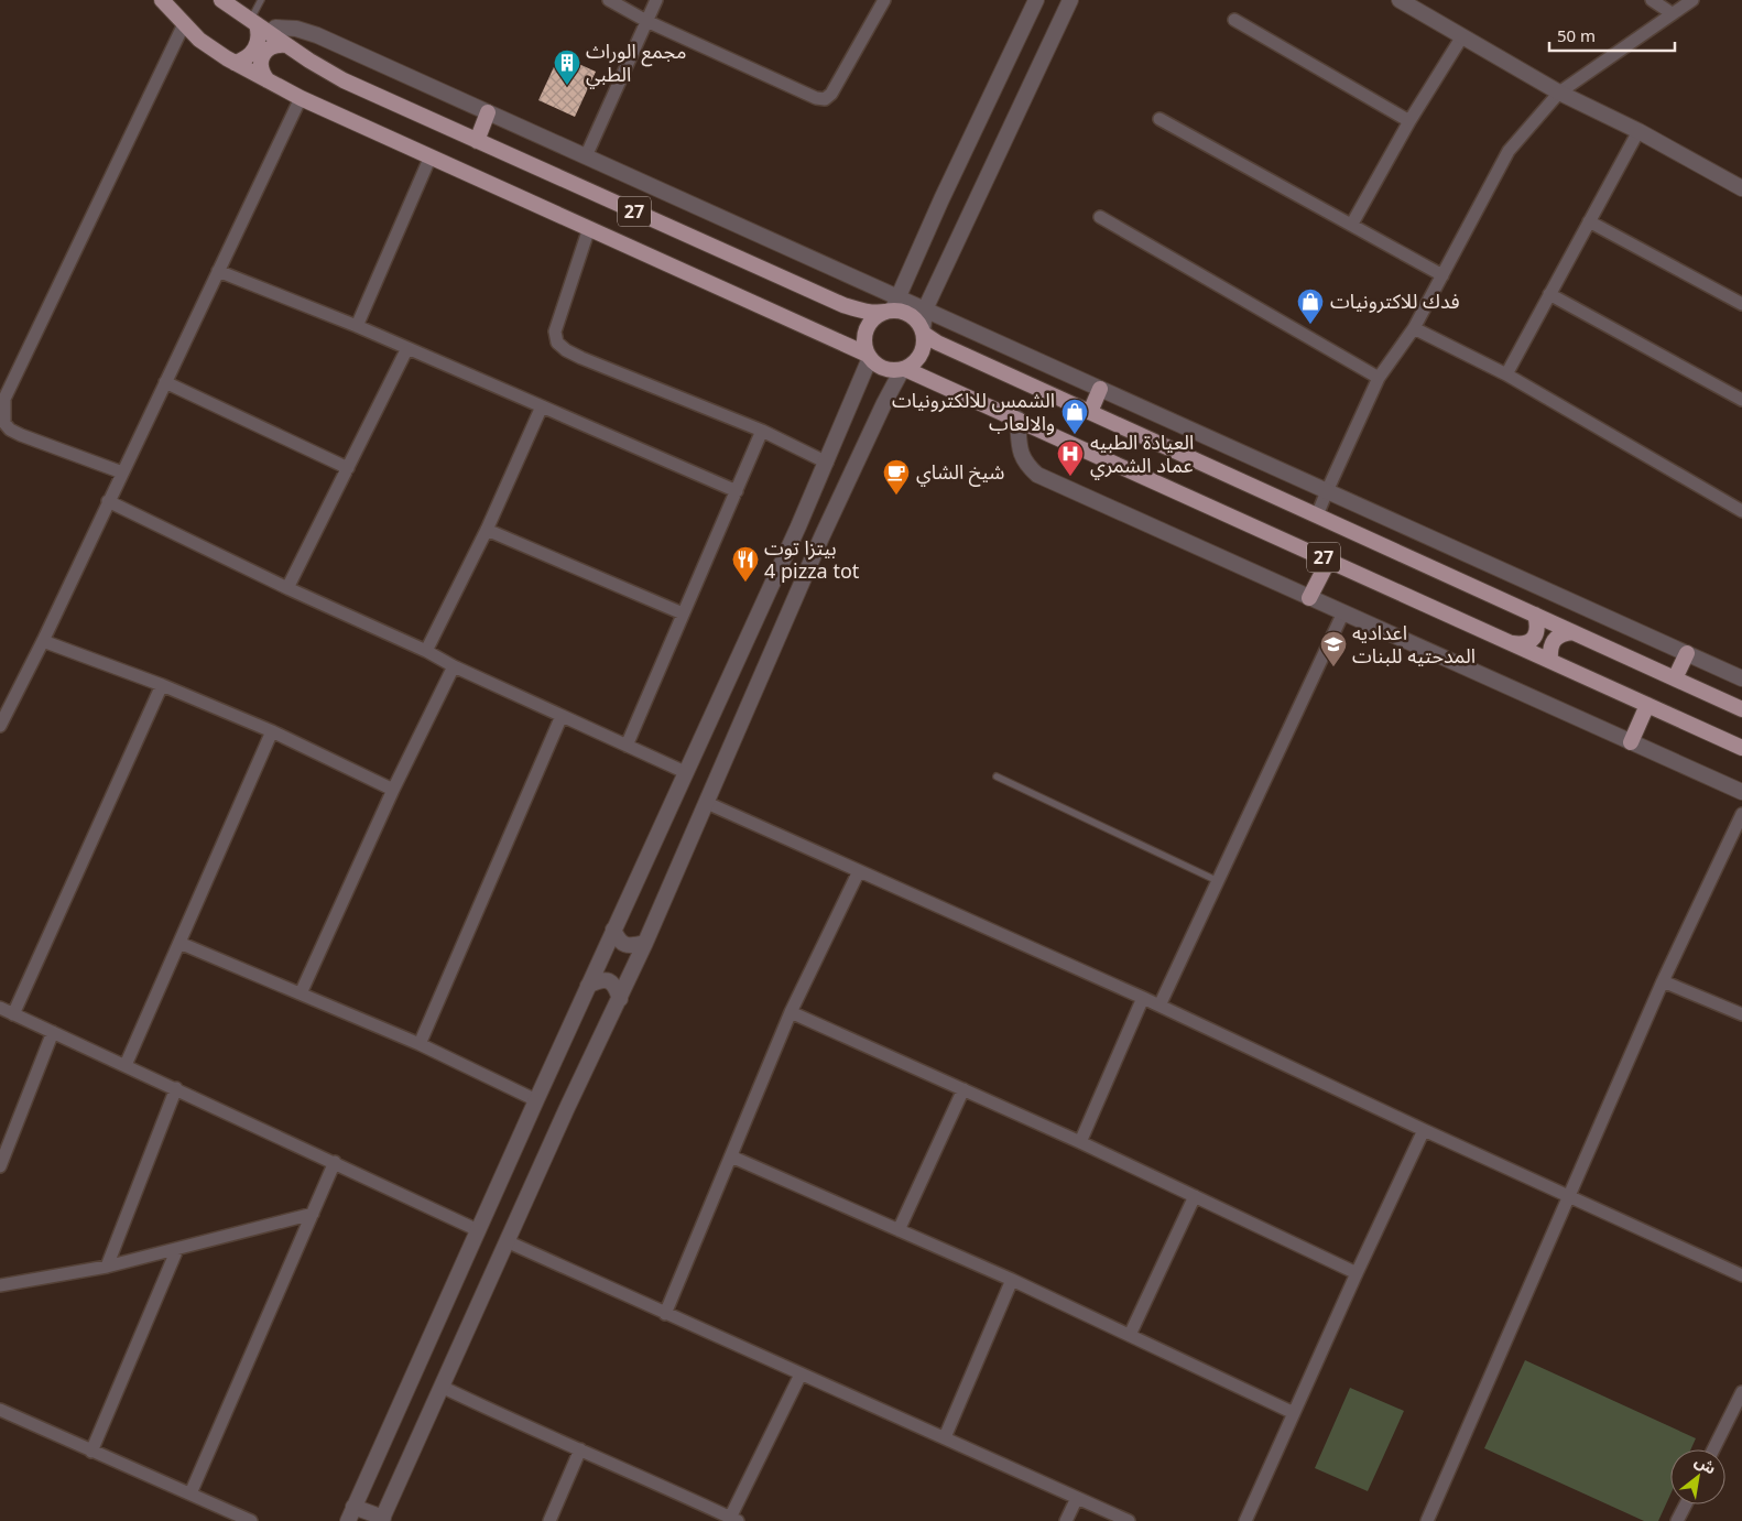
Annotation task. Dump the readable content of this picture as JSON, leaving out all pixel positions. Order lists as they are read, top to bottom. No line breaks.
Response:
{"streets":{"main road":["27"]},"places":{"building":["مجمع الوراث الطبي"],"shop":["فدك للاكترونيات","الشمس للالكترونيات والالعاب"],"hospital":["العيادة الطبيه عماد الشمري"],"cafe":["شيخ الشاي"],"restaurant":["بيتزا توت 4 pizza tot"],"school or university":["اعداديه المدحتيه للبنات"]},"scale_bar":"50 m","north":"top right"}
